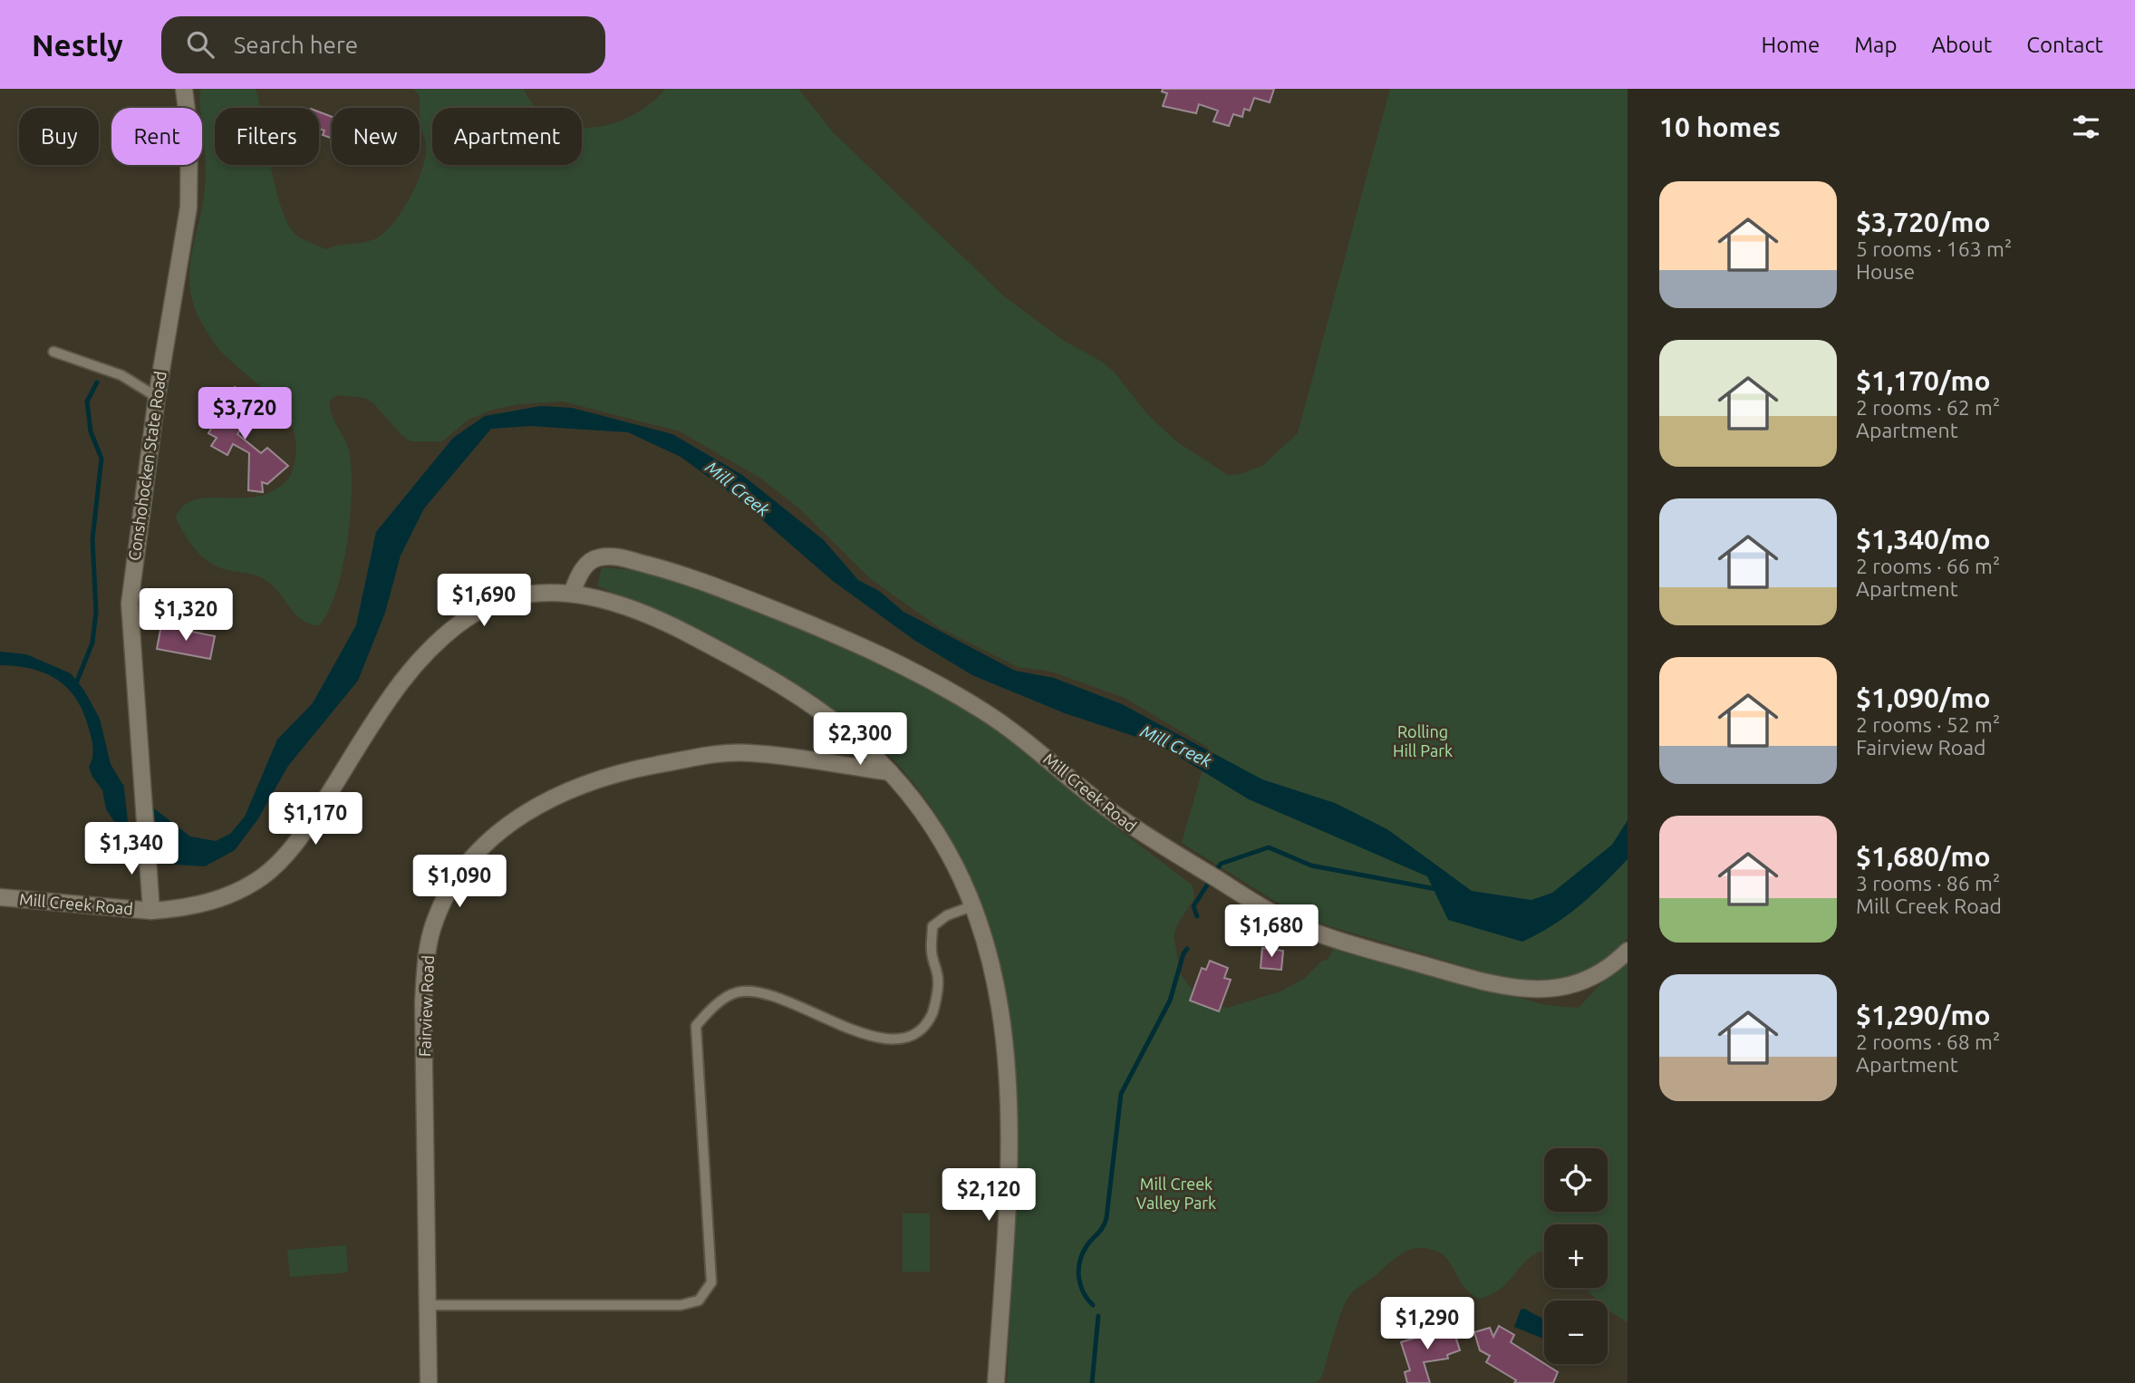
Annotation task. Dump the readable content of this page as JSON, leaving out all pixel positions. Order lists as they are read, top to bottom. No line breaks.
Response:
{"streets":{"main road":["Conshohocken State Road","Mill Creek Road","Fairview Road"]},"crossings":[["Conshohocken State Road","Mill Creek Road"]],"water":["Mill Creek"],"parks":["Rolling Hill Park","Mill Creek Valley Park"],"page":{"header":"Nestly","search":"Search here","nav":["Home","Map","About","Contact"],"heading":"10 homes","chip":["Buy","Rent","Filters","New","Apartment"],"list":[{"name":"$3,720/mo","note":"5 rooms · 163 m² · House"},{"name":"$1,170/mo","note":"2 rooms · 62 m² · Apartment"},{"name":"$1,340/mo","note":"2 rooms · 66 m² · Apartment"},{"name":"$1,090/mo","note":"2 rooms · 52 m² · Fairview Road"},{"name":"$1,680/mo","note":"3 rooms · 86 m² · Mill Creek Road"},{"name":"$1,290/mo","note":"2 rooms · 68 m² · Apartment"}],"price":["$3,720","$1,690","$1,320","$2,300","$1,170","$1,340","$1,090","$1,680","$2,120","$1,290"],"map_buttons":["+","−"]}}
